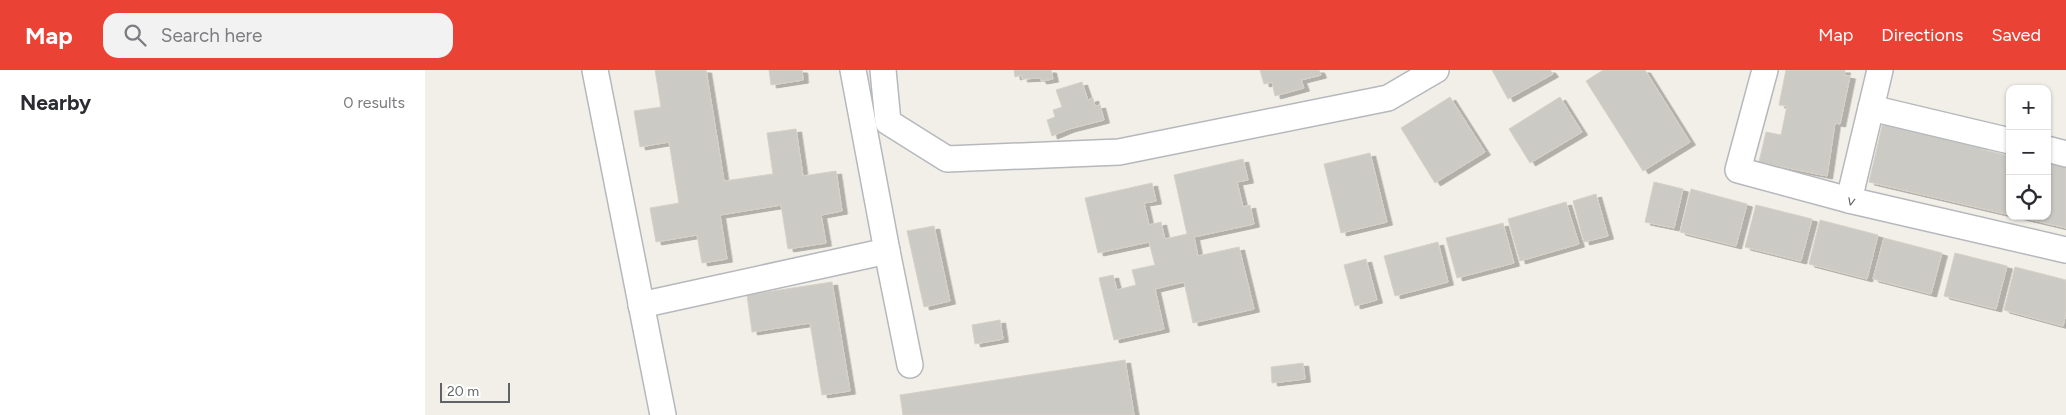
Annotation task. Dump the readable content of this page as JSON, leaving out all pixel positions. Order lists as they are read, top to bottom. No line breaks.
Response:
{"streets":{"street":["v"]},"scale_bar":"20 m","page":{"header":"Map","search":"Search here","nav":["Map","Directions","Saved"],"heading":["Nearby","0 results"],"map_buttons":["+","−"],"scale":"20 m"}}
